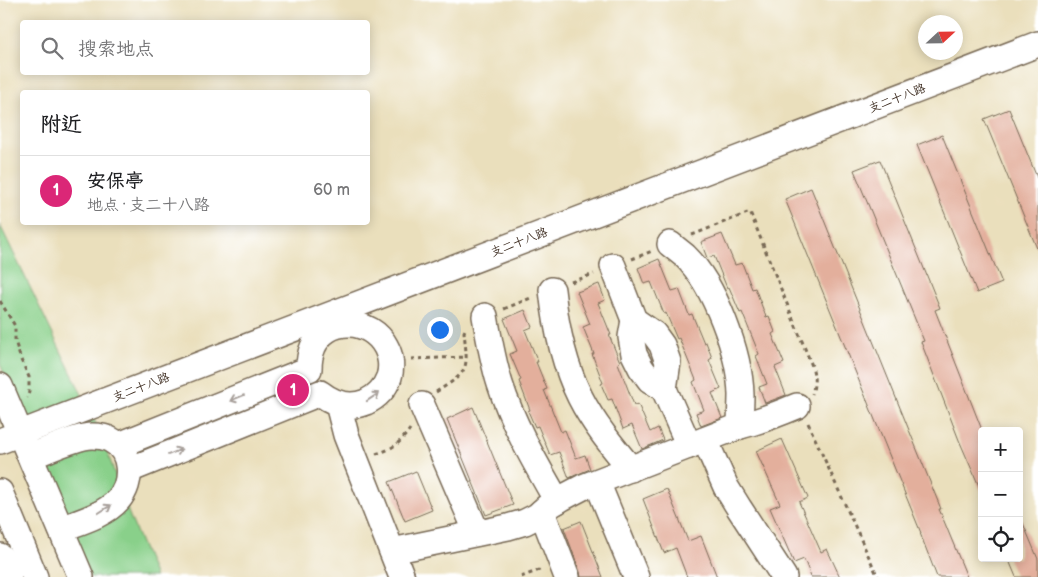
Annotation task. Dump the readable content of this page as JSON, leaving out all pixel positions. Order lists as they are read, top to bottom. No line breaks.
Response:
{"streets":{"street":["支二十八路"]},"north":"right","page":{"search":"搜索地点","heading":"附近","list":[{"mark":"1","name":"安保亭","note":"地点 · 支二十八路","value":"60 m"}],"pins":"1","map_buttons":["+","−"]}}
